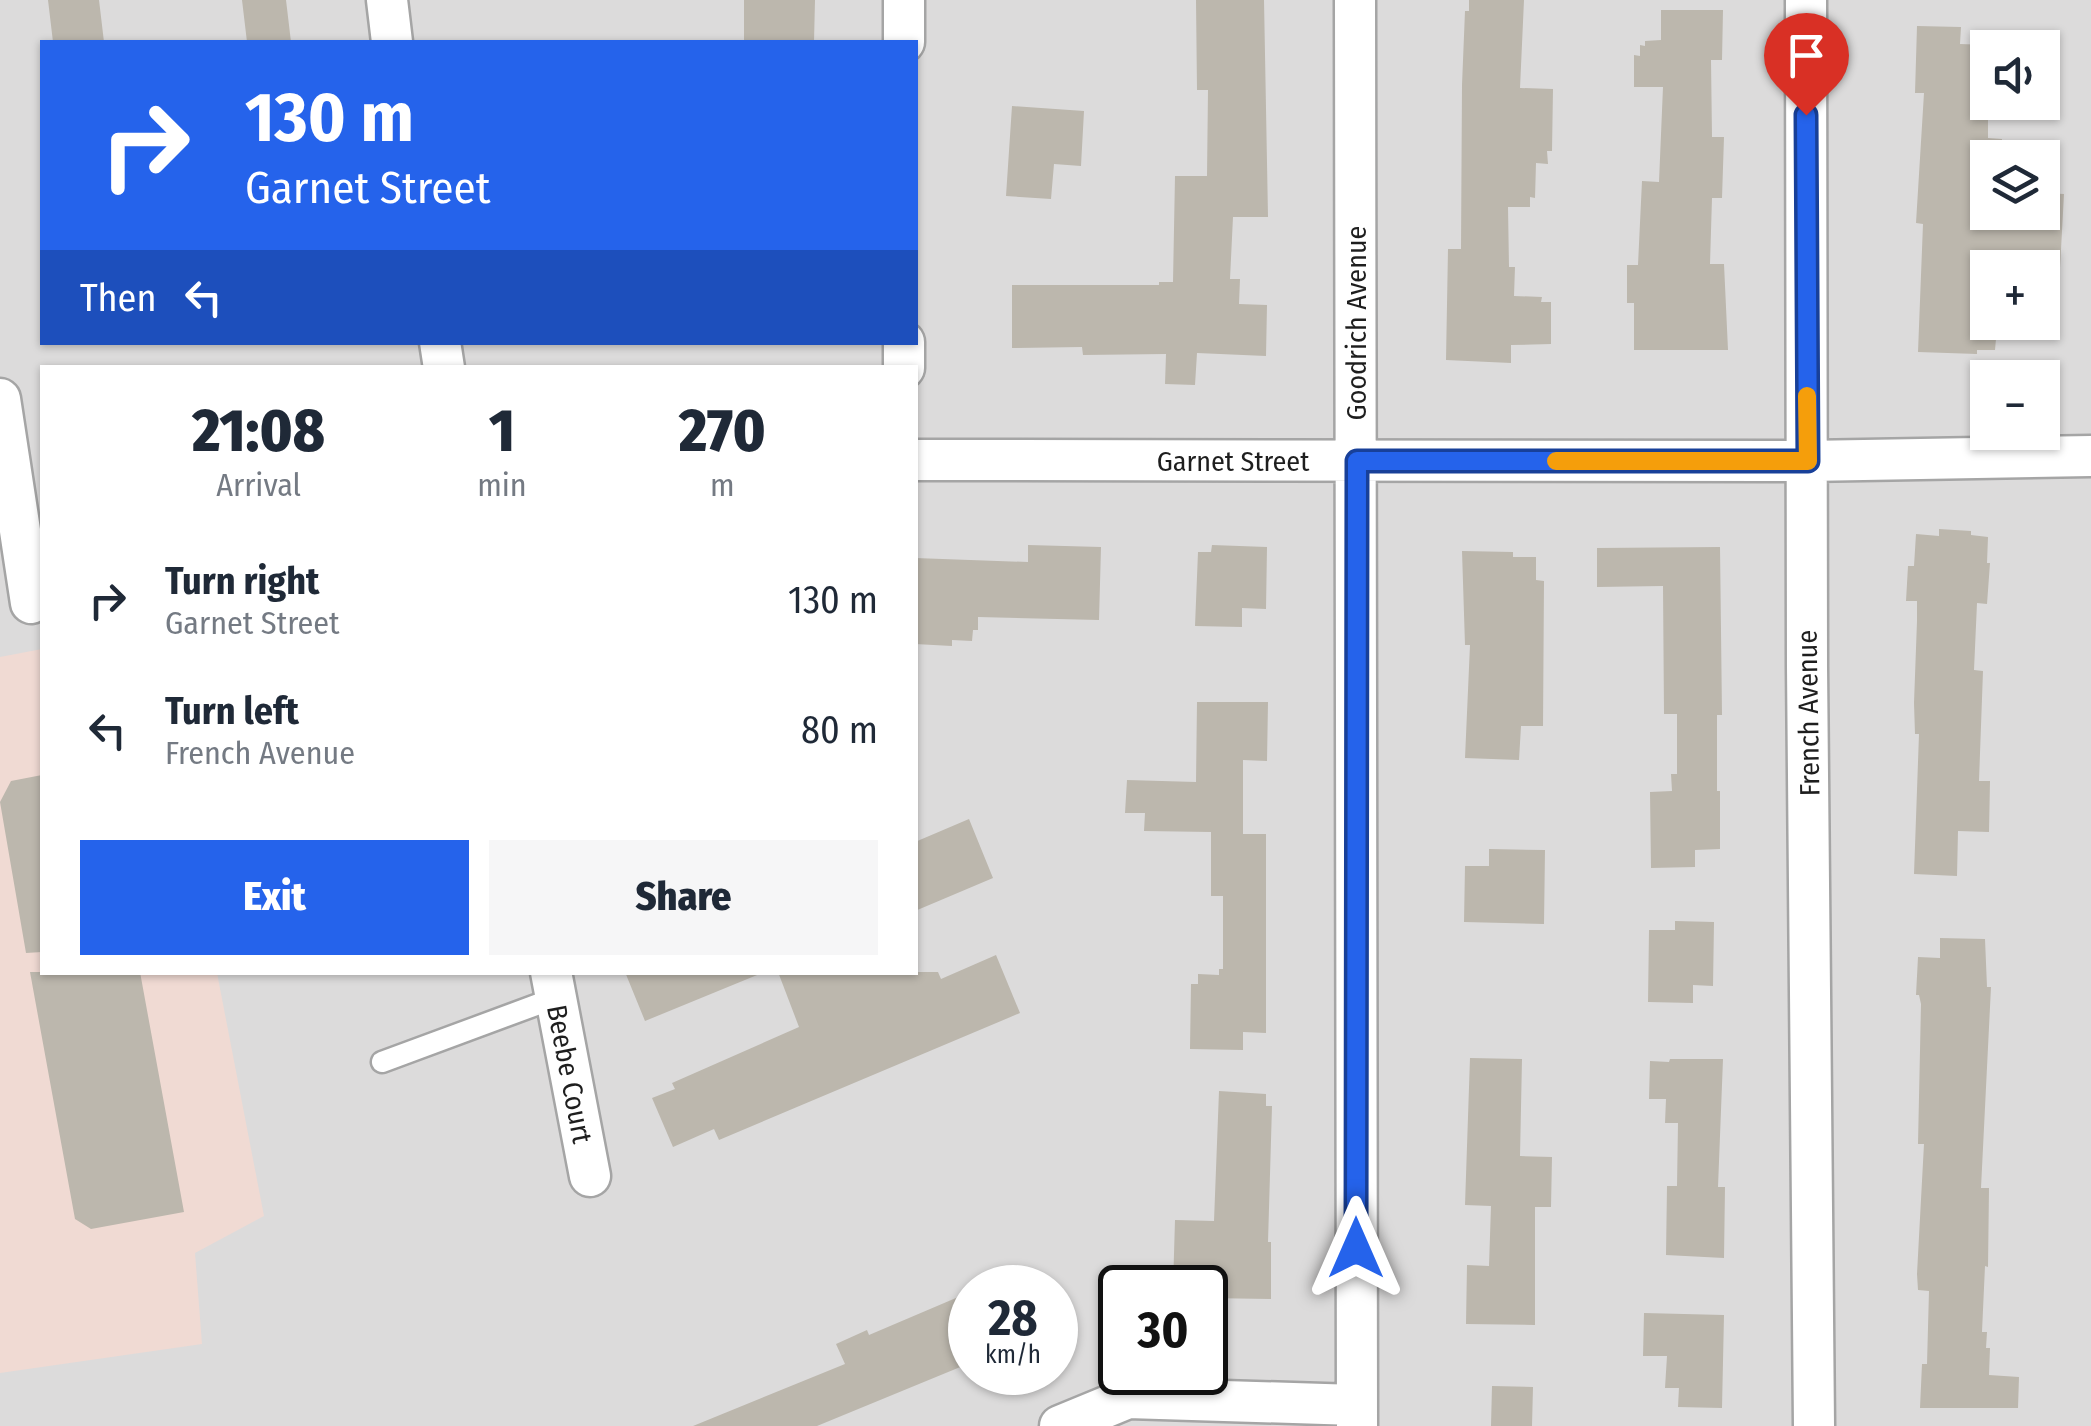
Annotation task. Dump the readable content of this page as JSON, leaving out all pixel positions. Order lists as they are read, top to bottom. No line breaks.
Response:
{"streets":{"street":["Goodrich Avenue","Garnet Street","French Avenue","Beebe Court"]},"crossings":[["Goodrich Avenue","Garnet Street"],["Garnet Street","French Avenue"]],"page":{"map_buttons":["+","−"],"turn":["130 m","Garnet Street"],"then":"Then","eta":["21:08","Arrival","1","min","270","m"],"list":[{"name":"Turn right","note":"Garnet Street","value":"130 m"},{"name":"Turn left","note":"French Avenue","value":"80 m"}],"buttons":["Exit","Share"],"speed":"28 km/h","limit":"30"}}
